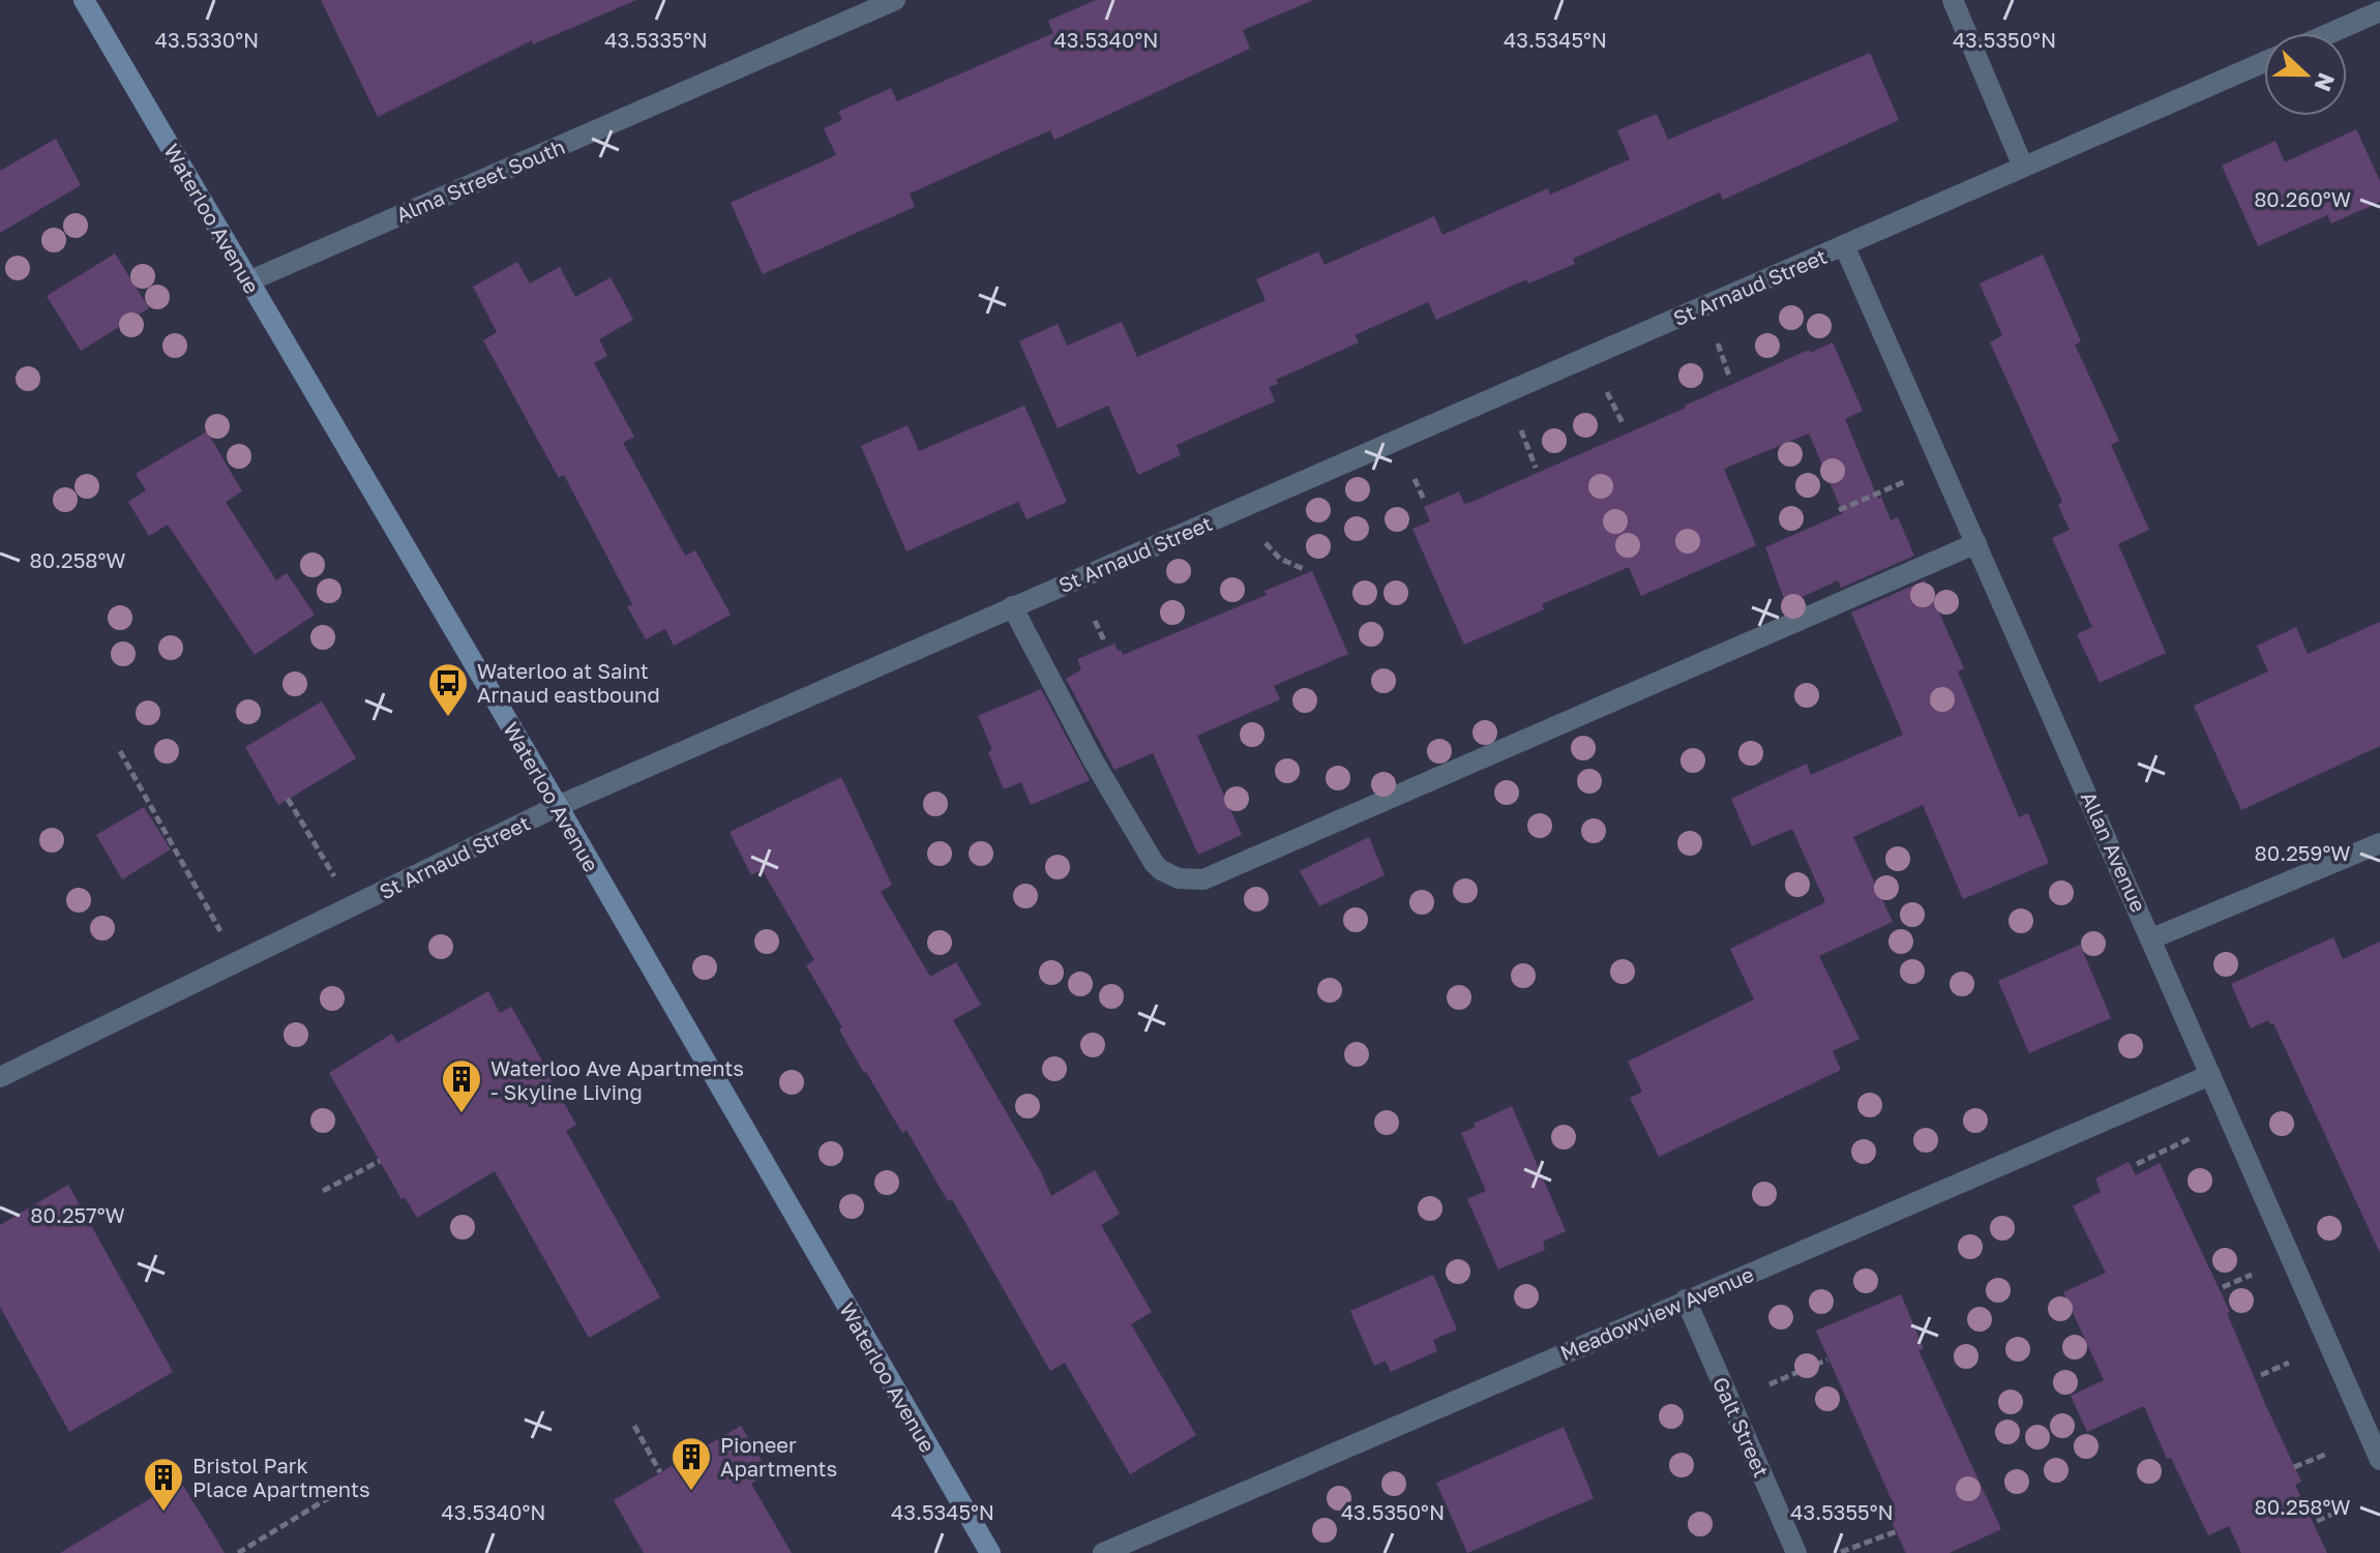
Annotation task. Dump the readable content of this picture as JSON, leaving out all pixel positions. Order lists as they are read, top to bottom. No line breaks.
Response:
{"streets":{"street":["Alma Street South","Waterloo Avenue","St Arnaud Street","Allan Avenue","Meadowview Avenue","Galt Street"]},"crossings":[["Alma Street South","Waterloo Avenue"],["Waterloo Avenue","St Arnaud Street"],["St Arnaud Street","Allan Avenue"],["Allan Avenue","Meadowview Avenue"],["Meadowview Avenue","Galt Street"]],"places":{"bus stop":["Waterloo at Saint Arnaud eastbound"],"building":["Waterloo Ave Apartments - Skyline Living","Pioneer Apartments","Bristol Park Place Apartments"]},"north":"right","coordinates":["43.5330°N","43.5335°N","43.5340°N","43.5345°N","43.5350°N","80.260°W","80.258°W","80.259°W","80.257°W","43.5355°N"]}
